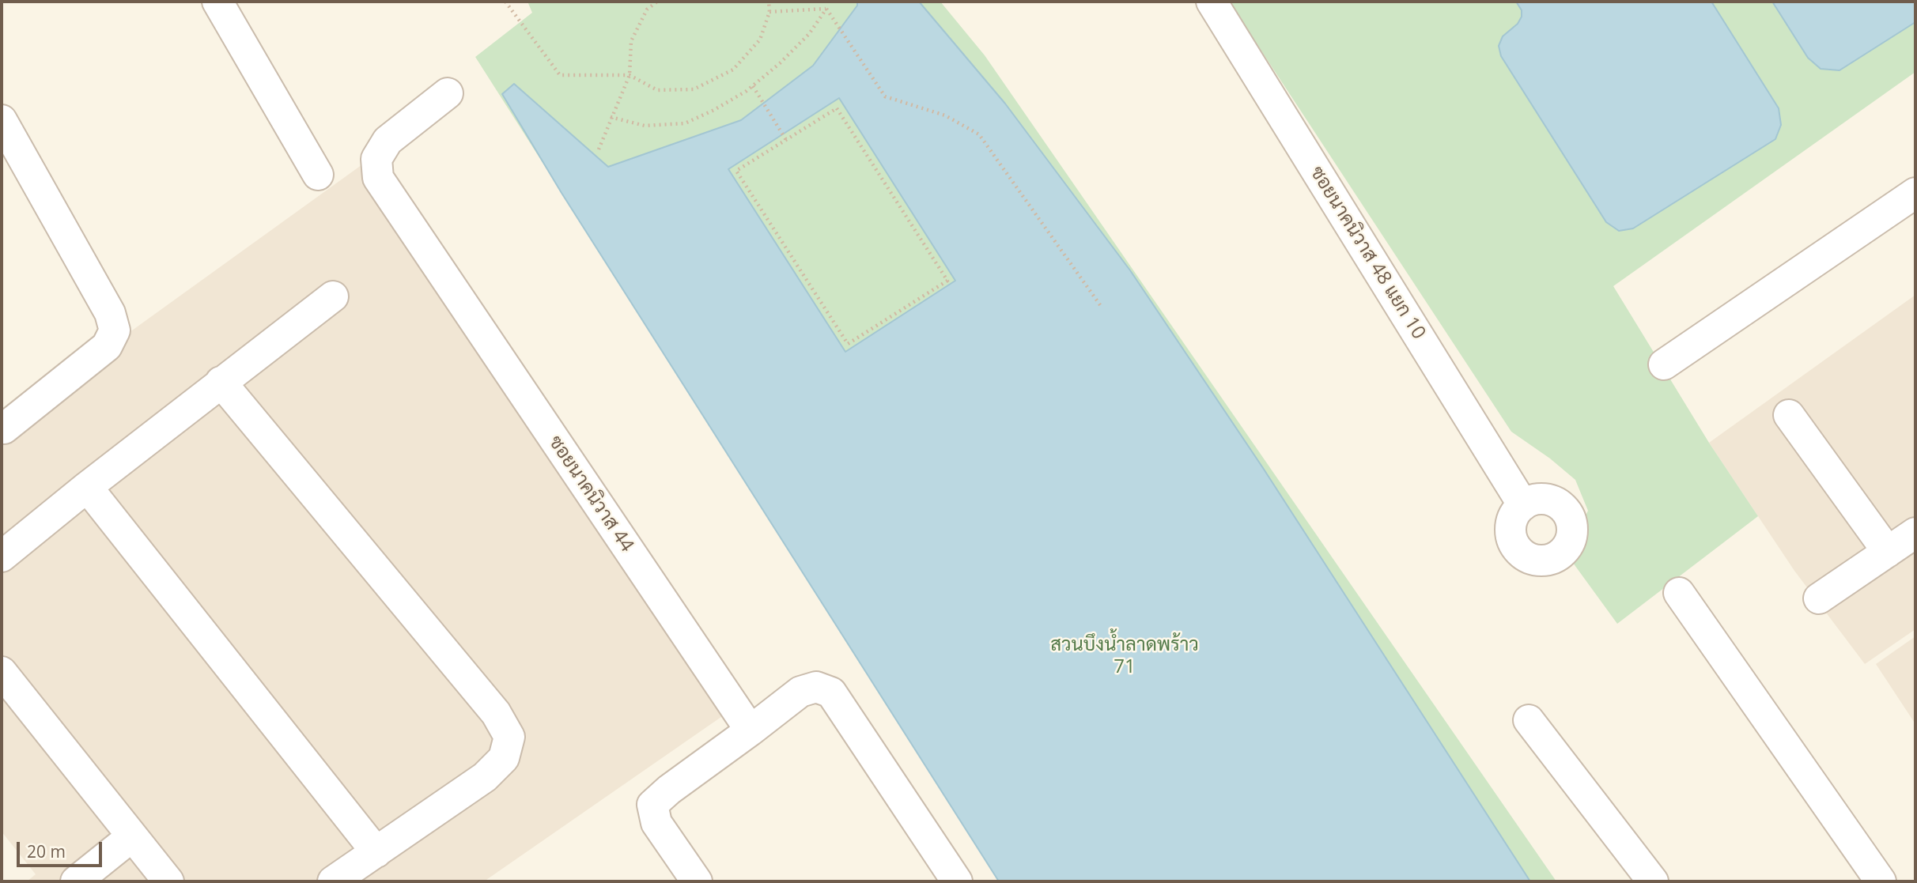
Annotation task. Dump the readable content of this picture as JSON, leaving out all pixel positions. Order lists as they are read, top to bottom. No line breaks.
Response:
{"streets":{"street":["ซอยนาคนิวาส 48 แยก 10","ซอยนาคนิวาส 44"]},"parks":["สวนบึงน้ำลาดพร้าว 71"],"scale_bar":"20 m"}
